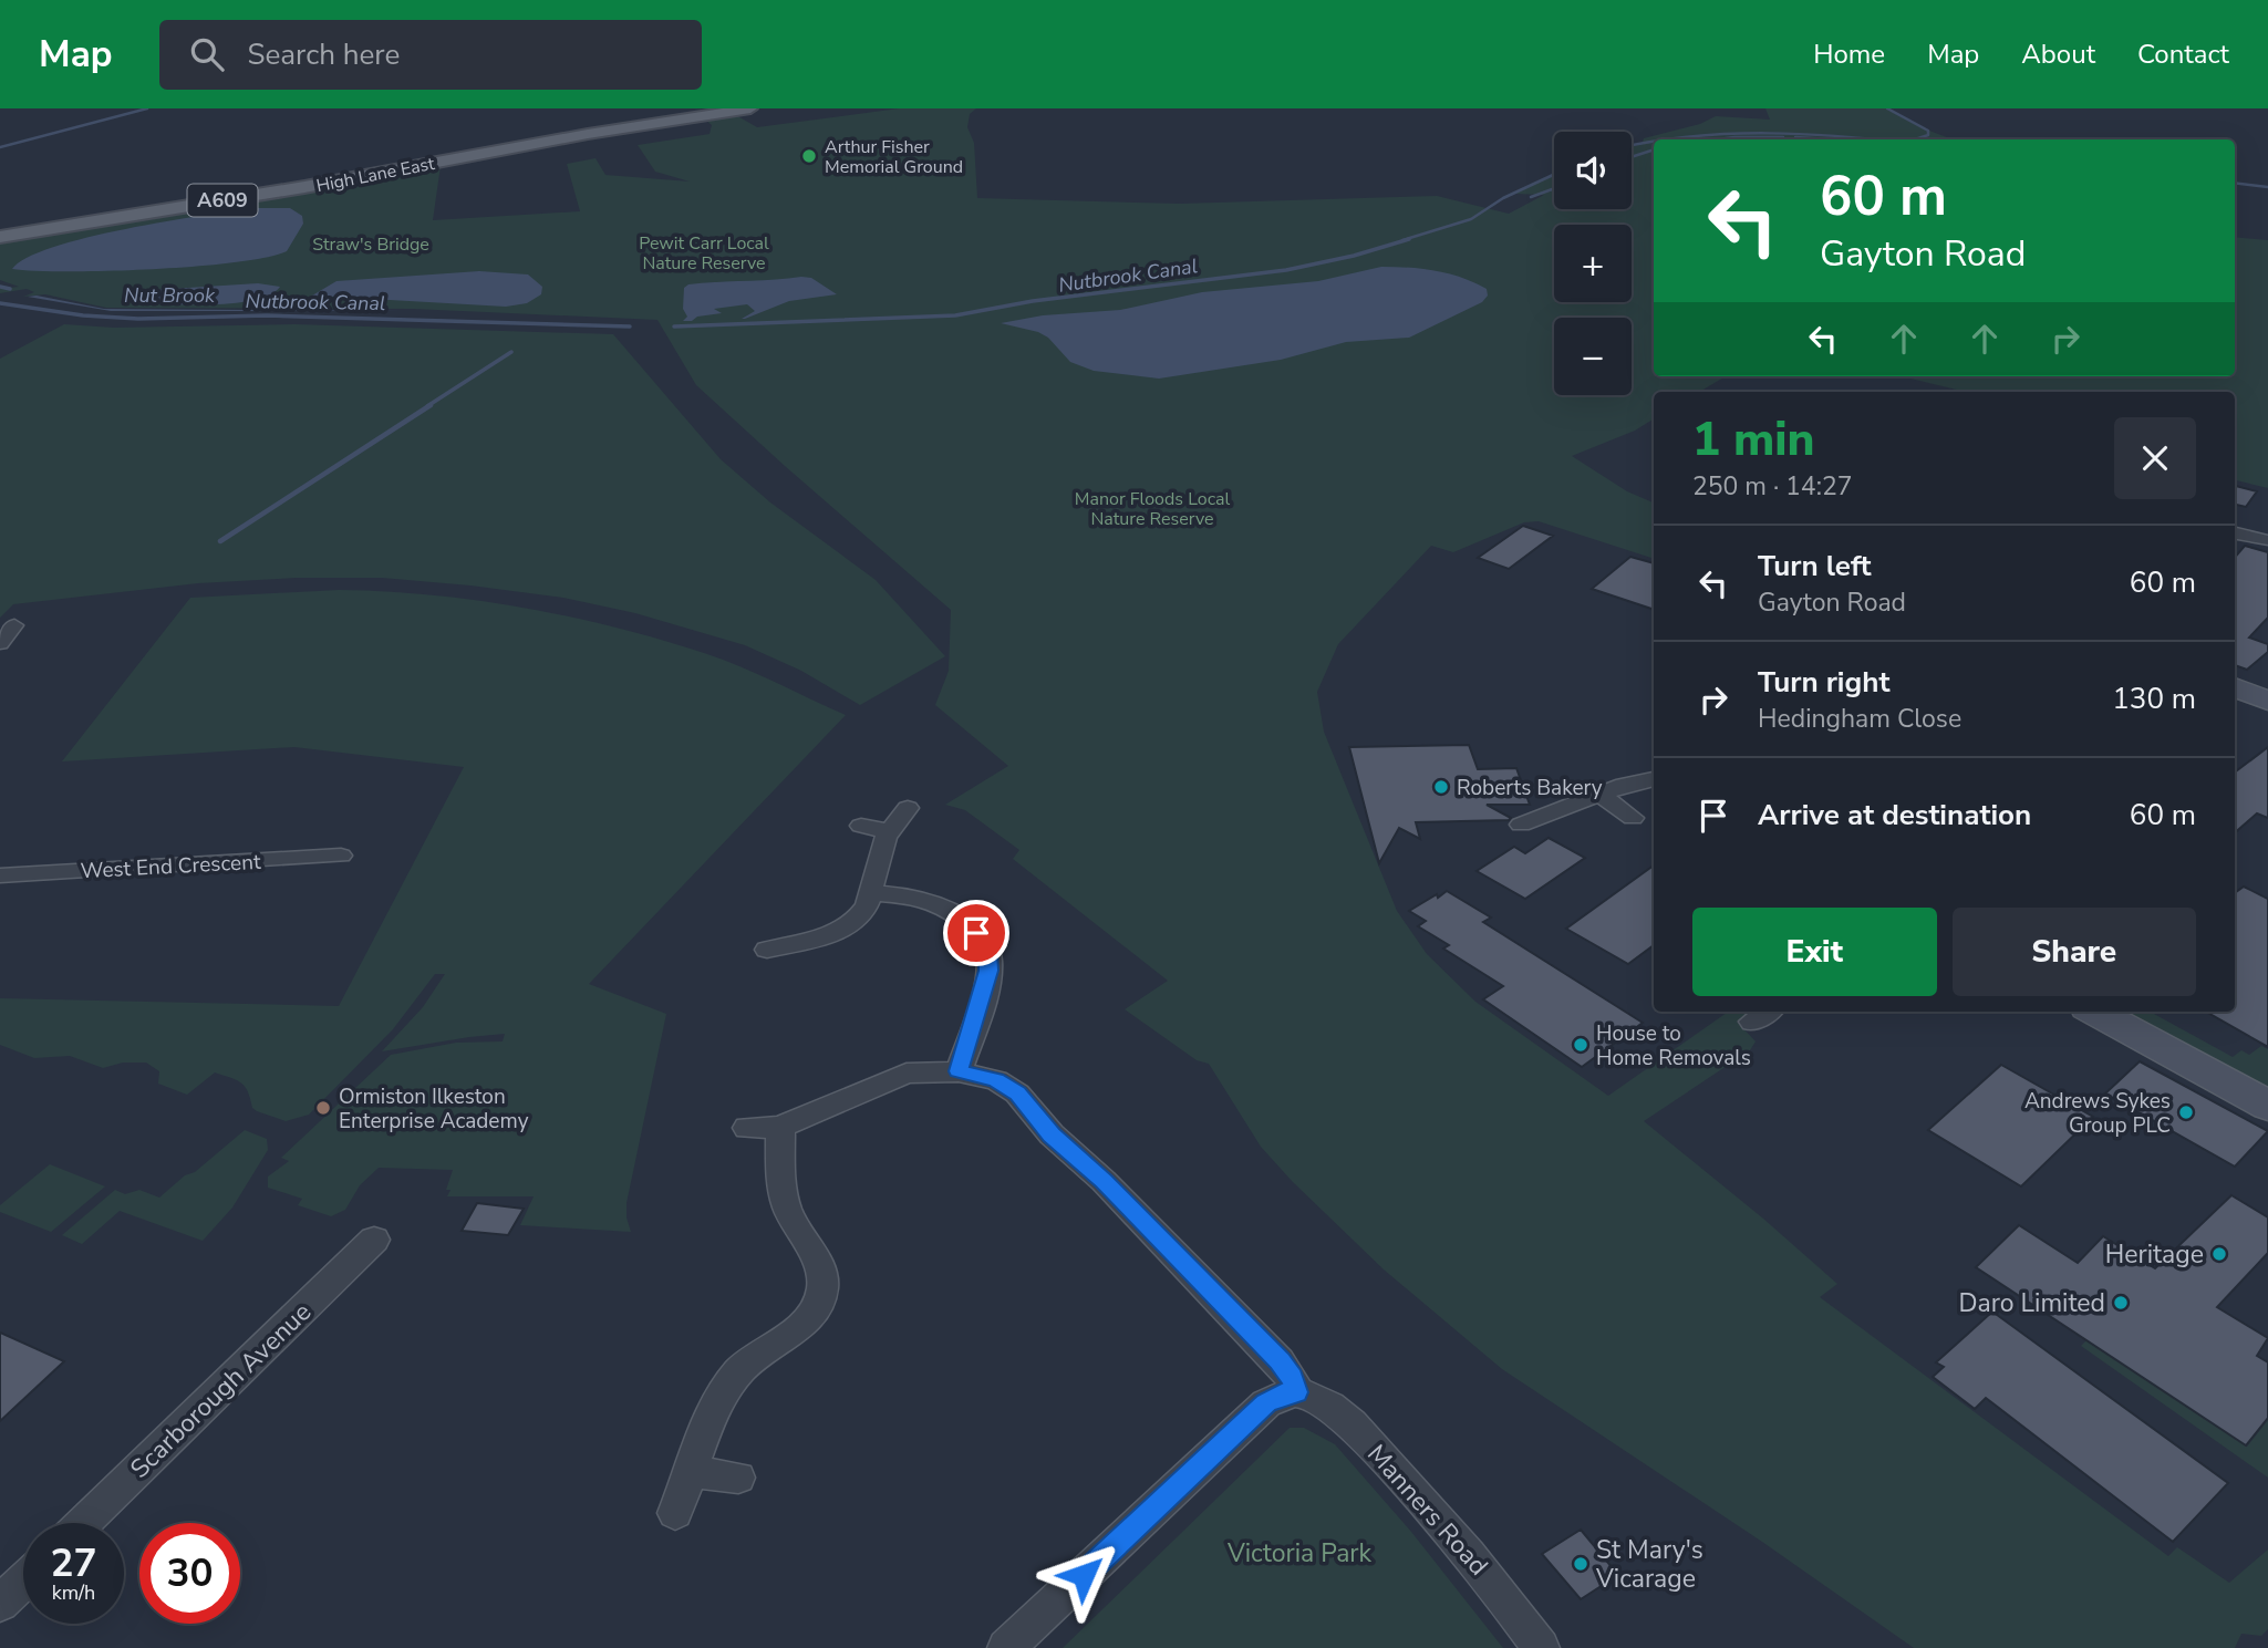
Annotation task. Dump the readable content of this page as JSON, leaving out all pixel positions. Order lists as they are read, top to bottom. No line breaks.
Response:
{"streets":{"main road":["High Lane East","A609"],"street":["West End Crescent","Scarborough Avenue","Manners Road"]},"water":["Nutbrook Canal","Nut Brook"],"parks":["Pewit Carr Local Nature Reserve","Straw's Bridge","Manor Floods Local Nature Reserve","Victoria Park"],"places":["Arthur Fisher Memorial Ground","Roberts Bakery","House to Home Removals","Ormiston Ilkeston Enterprise Academy","Andrews Sykes Group PLC","Heritage","Daro Limited","St Mary's Vicarage"],"page":{"header":"Map","search":"Search here","nav":["Home","Map","About","Contact"],"map_buttons":["+","−"],"turn":["60 m","Gayton Road"],"heading":["1 min","250 m · 14:27"],"list":[{"name":"Turn left","note":"Gayton Road","value":"60 m"},{"name":"Turn right","note":"Hedingham Close","value":"130 m"},{"name":"Arrive at destination","value":"60 m"}],"buttons":["Exit","Share"],"speed":"27 km/h","limit":"30"}}
